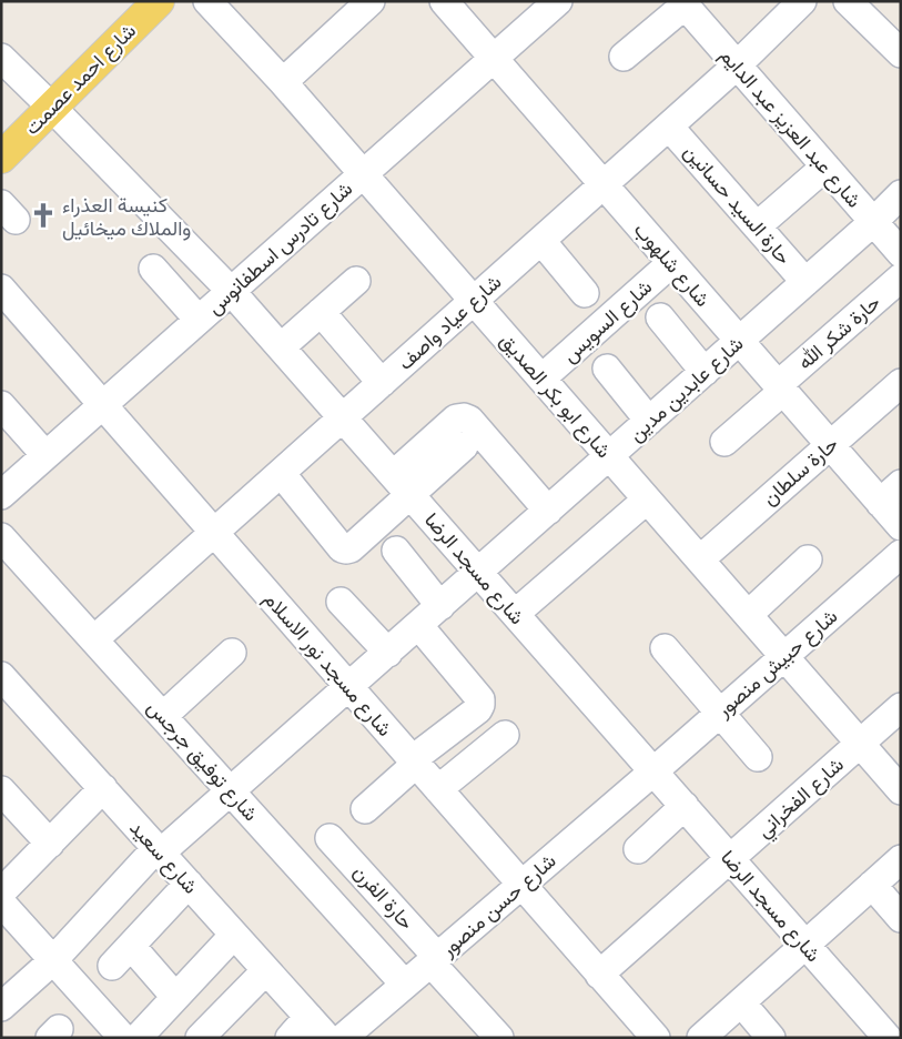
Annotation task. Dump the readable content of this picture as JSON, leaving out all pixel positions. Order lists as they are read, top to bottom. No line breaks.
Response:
{"streets":{"main road":["شارع احمد عصمت"],"street":["شارع عبد العزيز عبد الدايم","حارة السيد حسانين","شارع تادرس اسطفانوس","شارع شلهوب","شارع السويس","شارع عياد واصف","حارة شكر الله","شارع عابدين مدين","شارع ابو بكر الصديق","حارة سلطان","شارع مسجد الرضا","شارع حبيش منصور","شارع مسجد نور الاسلام","شارع توفيق جرجس","شارع الفخراني","شارع سعيد","حارة الفرن","شارع حسن منصور"]},"crossings":[["شارع احمد عصمت","شارع مسجد الرضا"],["شارع عبد العزيز عبد الدايم","شارع عياد واصف"],["شارع عبد العزيز عبد الدايم","شارع عابدين مدين"],["حارة السيد حسانين","شارع عياد واصف"],["حارة السيد حسانين","شارع عابدين مدين"],["شارع تادرس اسطفانوس","شارع شلهوب"],["شارع تادرس اسطفانوس","شارع ابو بكر الصديق"],["شارع تادرس اسطفانوس","شارع مسجد الرضا"],["شارع تادرس اسطفانوس","شارع مسجد نور الاسلام"],["شارع شلهوب","شارع السويس"],["شارع شلهوب","شارع عياد واصف"],["شارع شلهوب","حارة شكر الله"],["شارع شلهوب","شارع عابدين مدين"],["شارع شلهوب","حارة سلطان"],["شارع السويس","شارع ابو بكر الصديق"],["شارع عياد واصف","شارع ابو بكر الصديق"],["شارع عياد واصف","شارع مسجد الرضا"],["شارع عياد واصف","شارع مسجد نور الاسلام"],["شارع عياد واصف","شارع توفيق جرجس"],["شارع عابدين مدين","شارع ابو بكر الصديق"],["شارع عابدين مدين","شارع مسجد الرضا"],["شارع عابدين مدين","شارع مسجد نور الاسلام"],["شارع عابدين مدين","شارع توفيق جرجس"],["شارع عابدين مدين","شارع سعيد"],["شارع ابو بكر الصديق","حارة سلطان"],["شارع ابو بكر الصديق","شارع حبيش منصور"],["شارع ابو بكر الصديق","شارع الفخراني"],["شارع مسجد الرضا","شارع حبيش منصور"],["شارع مسجد الرضا","شارع الفخراني"],["شارع مسجد الرضا","شارع حسن منصور"],["شارع حبيش منصور","شارع حسن منصور"],["شارع مسجد نور الاسلام","شارع الفخراني"],["شارع مسجد نور الاسلام","شارع حسن منصور"],["شارع توفيق جرجس","شارع حسن منصور"],["حارة الفرن","شارع حسن منصور"]],"places":{"church":["كنيسة العذراء والملاك ميخائيل"]}}
